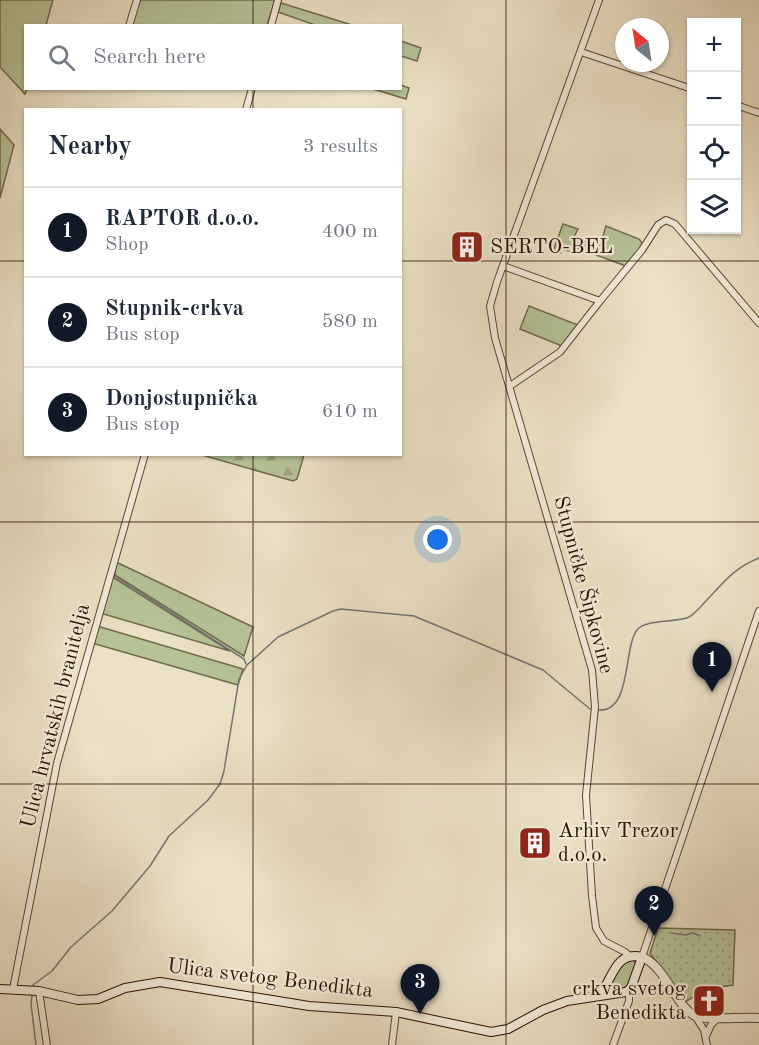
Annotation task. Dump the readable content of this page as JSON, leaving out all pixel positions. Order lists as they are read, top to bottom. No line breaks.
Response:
{"streets":{"main road":["Ulica svetog Benedikta"],"street":["Stupničke Šipkovine","Ulica hrvatskih branitelja"]},"crossings":[["Ulica hrvatskih branitelja","Ulica svetog Benedikta"]],"places":{"building":["SERTO-BEL","Arhiv Trezor d.o.o."],"church":["crkva svetog Benedikta"]},"north":"top left","page":{"map_buttons":["+","−"],"search":"Search here","heading":["Nearby","3 results"],"list":[{"mark":"1","name":"RAPTOR d.o.o.","note":"Shop","value":"400 m"},{"mark":"2","name":"Stupnik-crkva","note":"Bus stop","value":"580 m"},{"mark":"3","name":"Donjostupnička","note":"Bus stop","value":"610 m"}],"pins":["1","2","3"]}}
